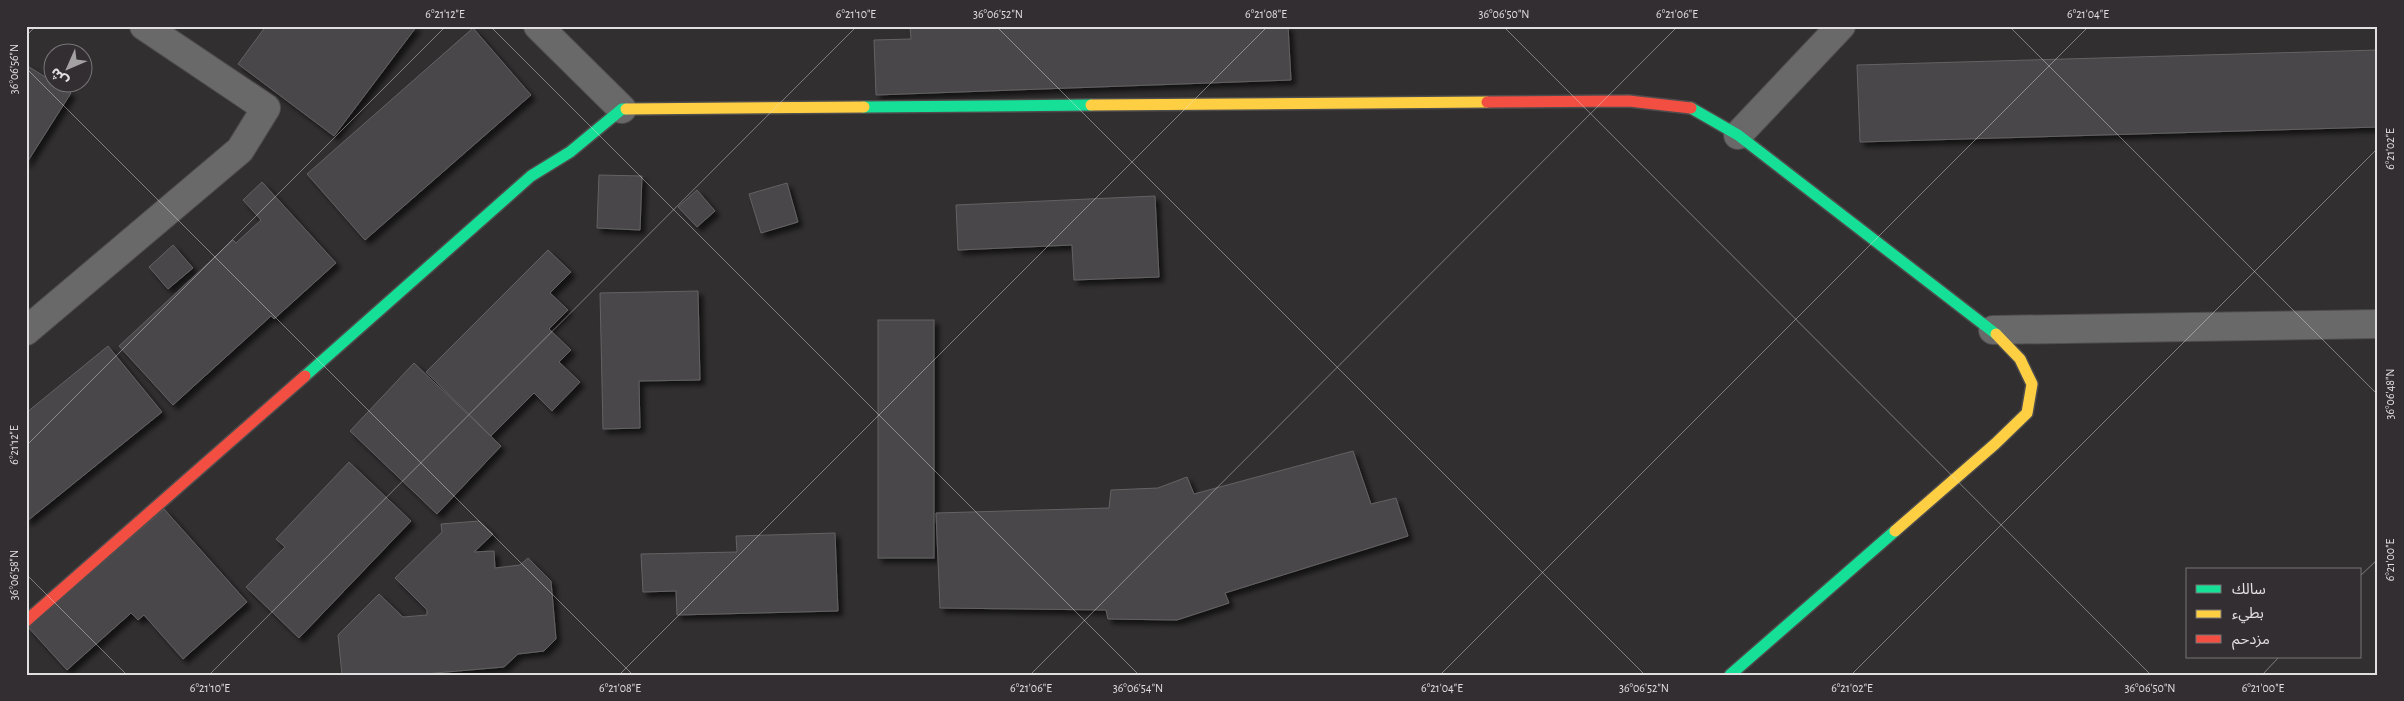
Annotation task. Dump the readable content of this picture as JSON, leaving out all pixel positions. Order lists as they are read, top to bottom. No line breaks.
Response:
{"legend":["سالك","بطيء","مزدحم"],"north":"bottom left","coordinates":["6°21'12\"E","6°21'10\"E","36°06'52\"N","6°21'08\"E","36°06'50\"N","6°21'06\"E","6°21'04\"E","36°06'56\"N","6°21'02\"E","36°06'48\"N","6°21'00\"E","36°06'58\"N","36°06'54\"N"]}
